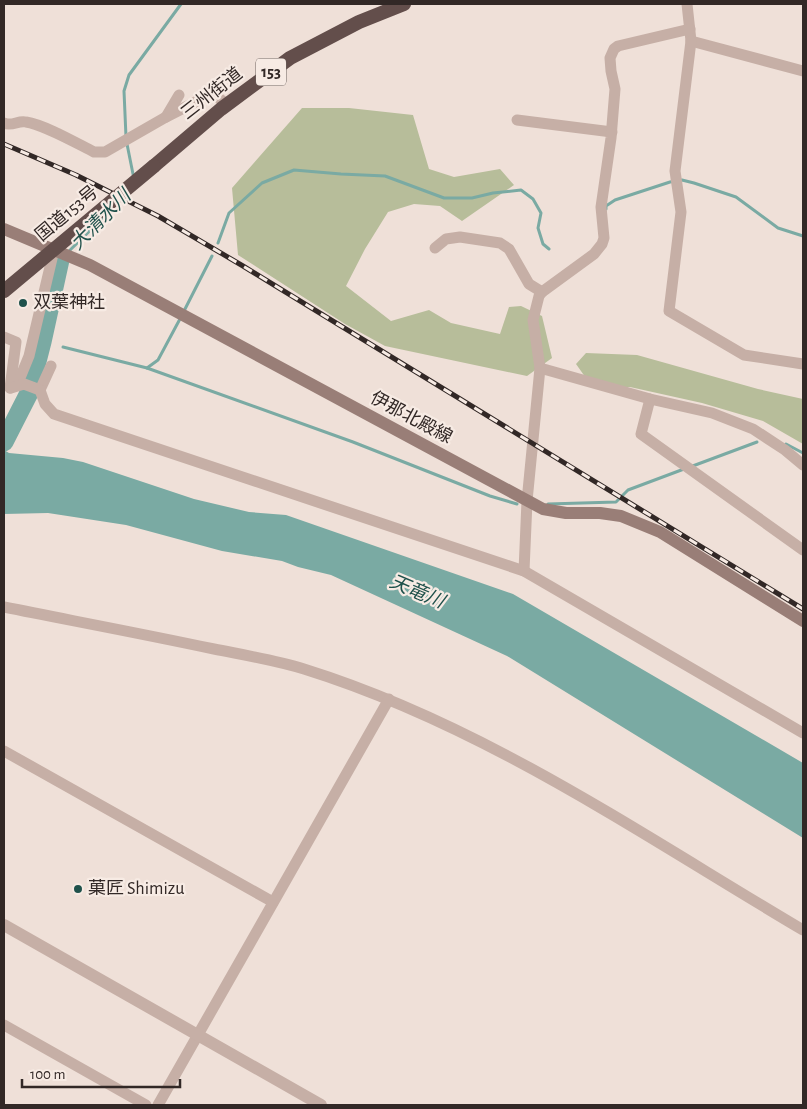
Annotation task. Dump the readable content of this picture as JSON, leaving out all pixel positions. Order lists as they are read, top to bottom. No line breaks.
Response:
{"streets":{"highway":["153","三州街道","国道153号"],"main road":["伊那北殿線"]},"crossings":[["三州街道","国道153号"]],"water":["大清水川","天竜川"],"places":["双葉神社","菓匠 Shimizu"],"scale_bar":"100 m"}
